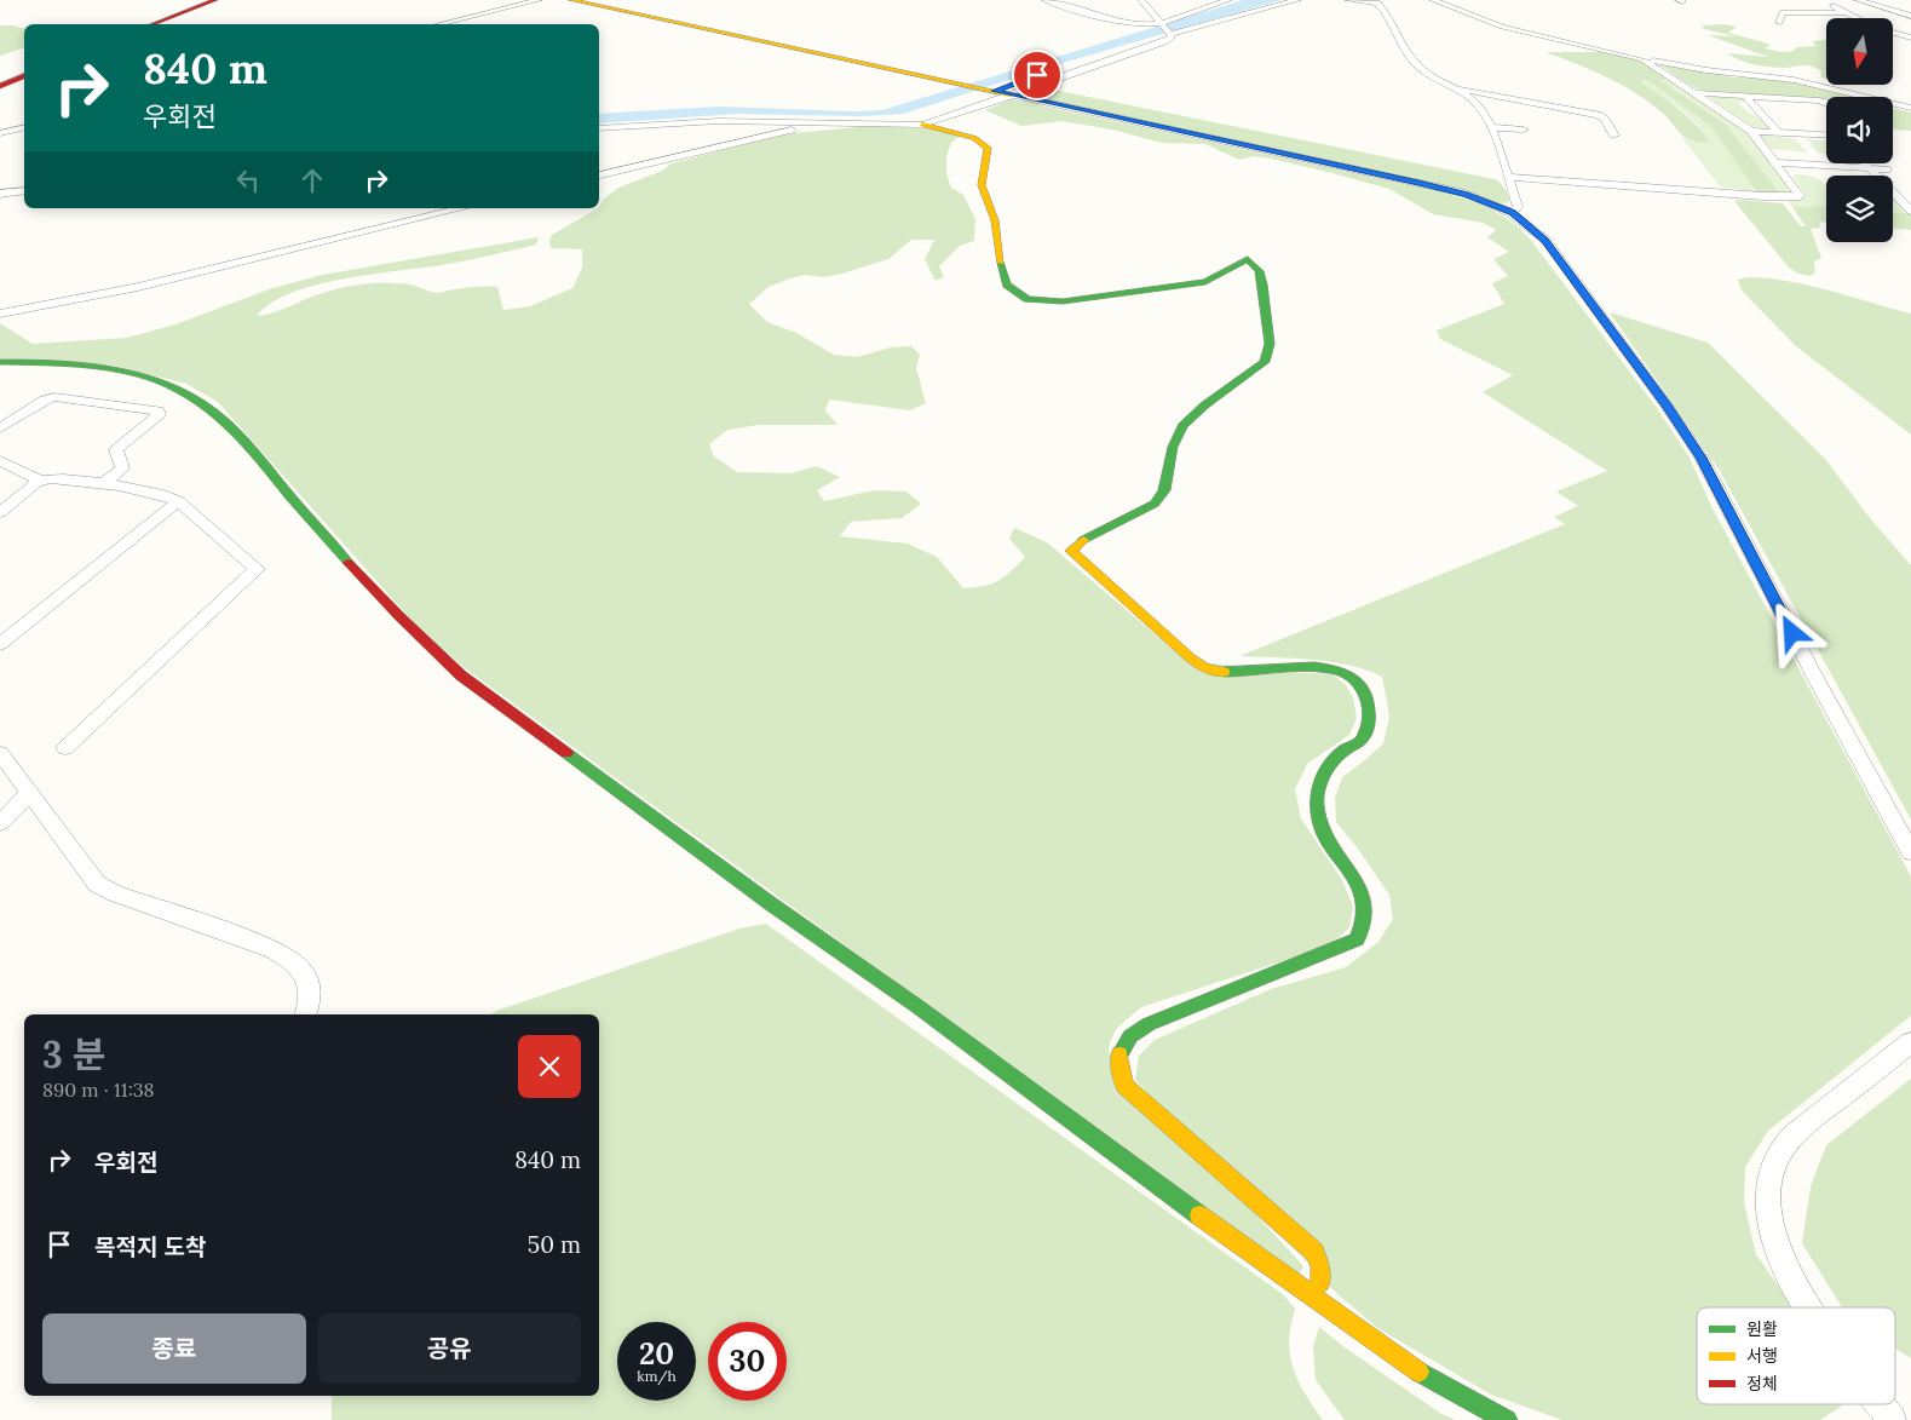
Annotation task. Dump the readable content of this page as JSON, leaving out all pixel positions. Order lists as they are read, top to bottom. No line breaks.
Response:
{"legend":["원활","서행","정체"],"north":"bottom","page":{"turn":["840 m","우회전"],"heading":["3 분","890 m · 11:38"],"list":[{"name":"우회전","value":"840 m"},{"name":"목적지 도착","value":"50 m"}],"buttons":["종료","공유"],"speed":"20 km/h","limit":"30"}}
